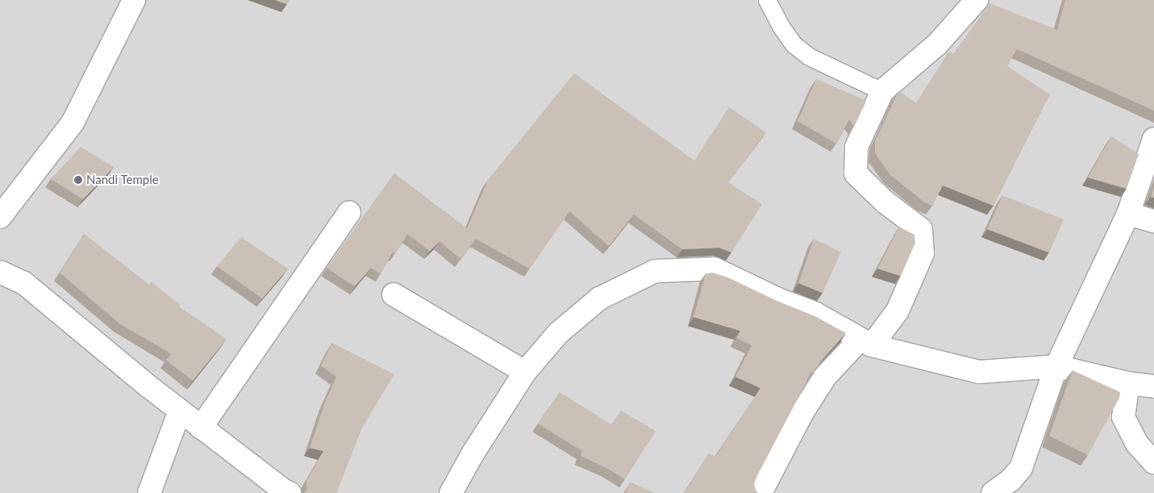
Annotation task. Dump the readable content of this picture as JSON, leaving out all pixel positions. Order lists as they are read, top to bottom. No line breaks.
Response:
{"places":["Nandi Temple"]}
